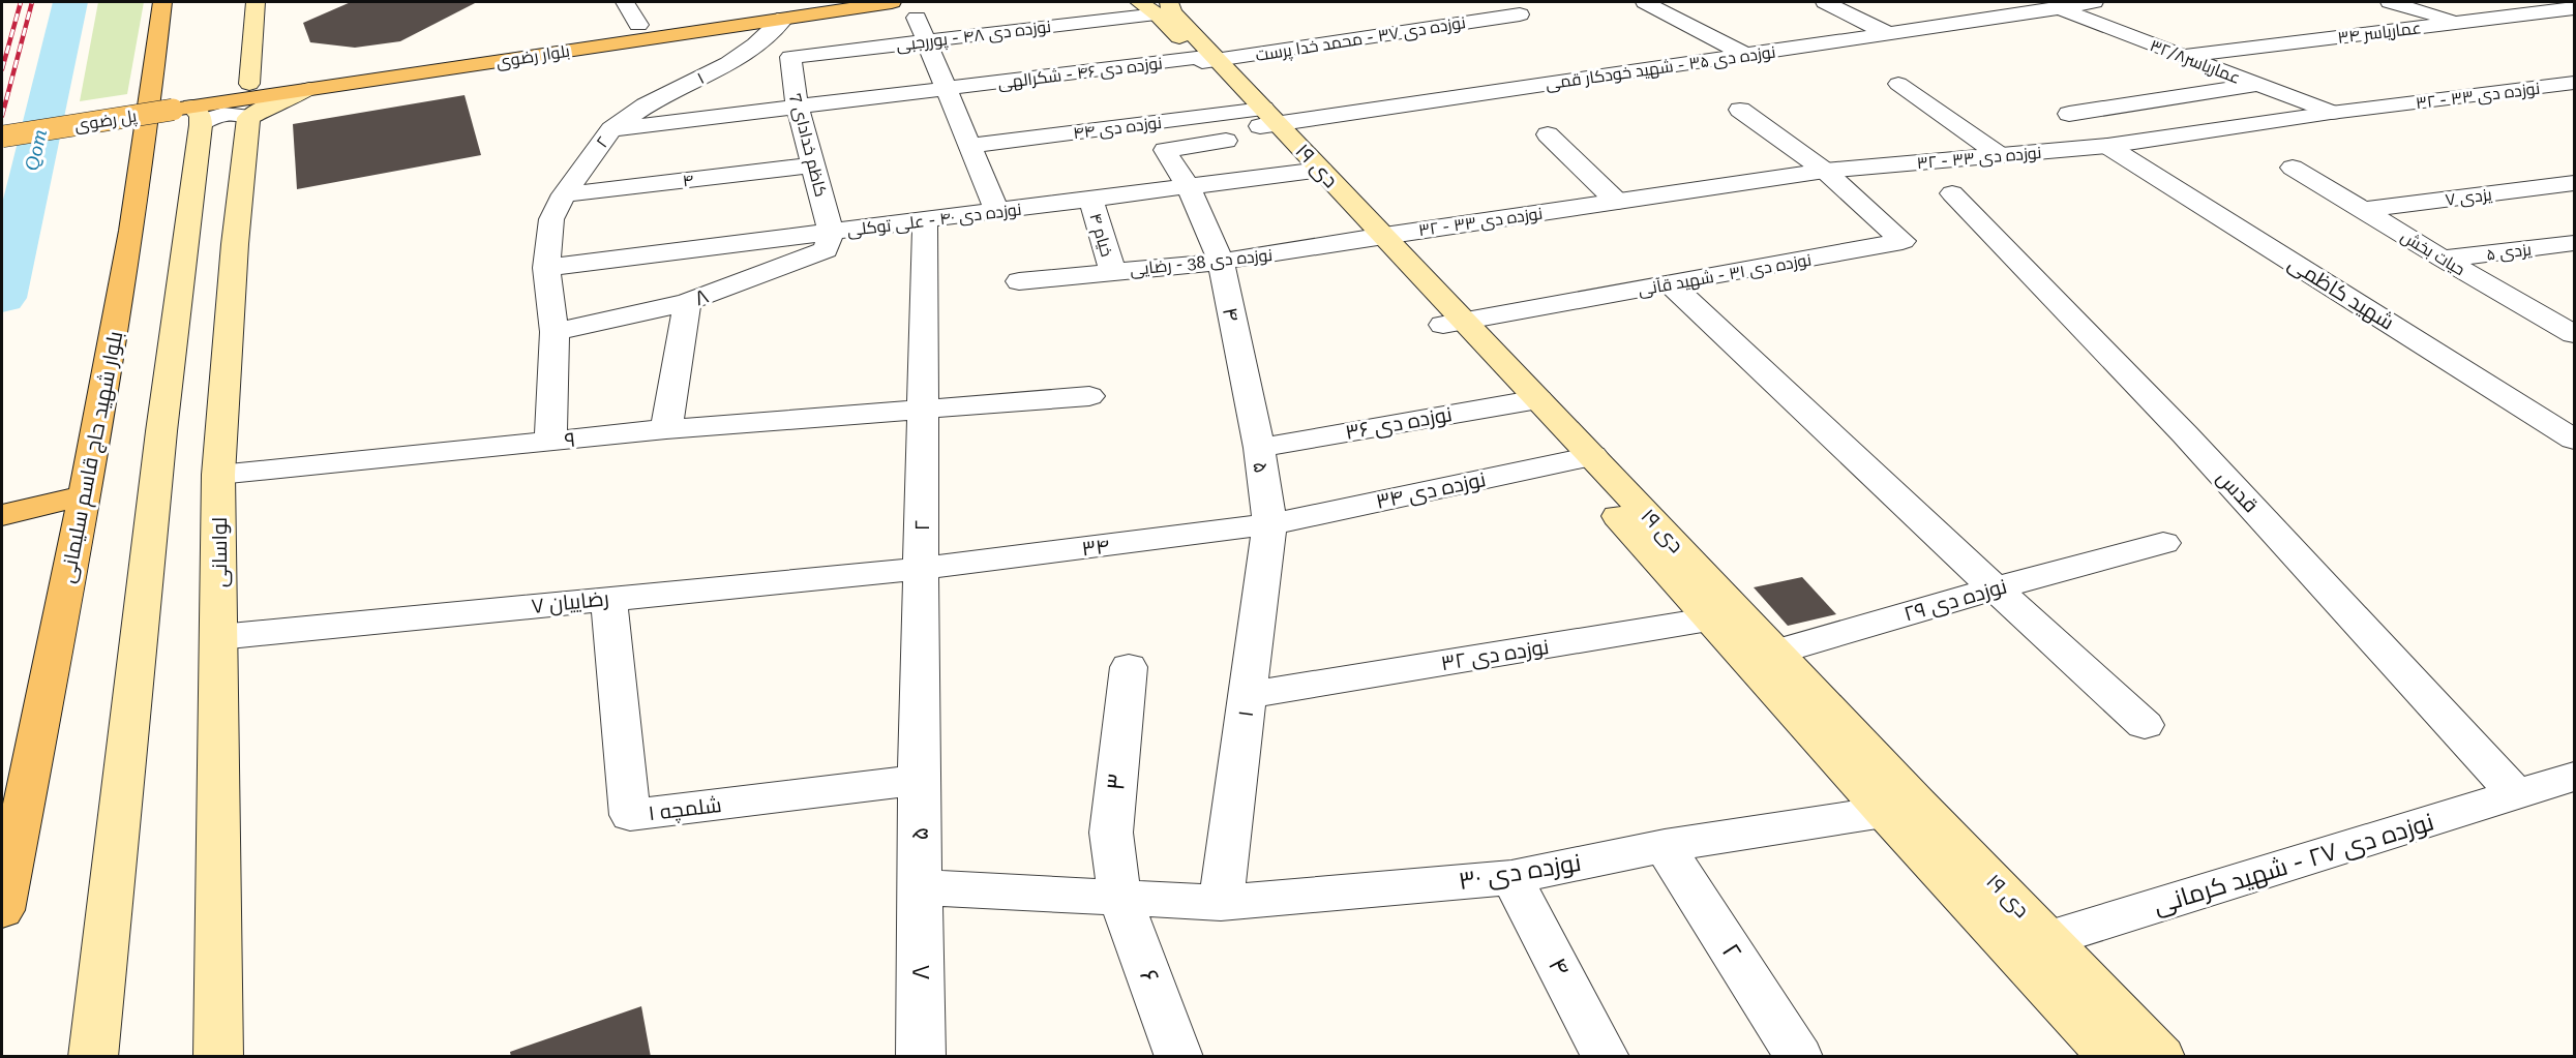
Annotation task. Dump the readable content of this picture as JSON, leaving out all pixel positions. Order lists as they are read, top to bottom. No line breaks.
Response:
{"streets":{"main road":["بلوار رضوی","پل رضوی","۱۹ دی","بلوار شهید حاج قاسم سلیمانی","لواسانی"],"street":["عماریاسر ۳۴","نوزده دی ۴۸ - پوررجبی","نوزده دی ۳۷ - محمد خدا پرست","عماریاسر۳۲/۸","نوزده دی ۳۵ - شهید خودکار قمی","نوزده دی ۴۶ - شکرالهی","۱","۳۲ - نوزده دی ۳۳","نوزده دی ۴۴","۲","7 کاظم خدادای","۴","یزدی ۷","نوزده دی ۴۰ - علی توکلی","۴ خیام","یزدی ۵","حیات بخش","نوزده دی 38 - رضایی","نوزده دی ۳۱ - شهید قآنی","شهید کاظمی","۸","نوزده دی ۳۶","۹","۵","نوزده دی ۳۴","قدس","۳۴","نوزده دی ۲۹","۷ رضاییان","نوزده دی ۳۲","۳","۱ شلمچه","نوزده دی ۲۷ - شهید کرمانی","نوزده دی ۳۰","۶"]},"crossings":[["عماریاسر ۳۴","عماریاسر۳۲/۸"],["نوزده دی ۴۸ - پوررجبی","7 کاظم خدادای"],["نوزده دی ۴۸ - پوررجبی","۱۹ دی"],["نوزده دی ۳۷ - محمد خدا پرست","نوزده دی ۴۶ - شکرالهی"],["نوزده دی ۳۷ - محمد خدا پرست","۱۹ دی"],["بلوار رضوی","۱"],["بلوار رضوی","پل رضوی"],["بلوار رضوی","لواسانی"],["عماریاسر۳۲/۸","نوزده دی ۳۵ - شهید خودکار قمی"],["عماریاسر۳۲/۸","۳۲ - نوزده دی ۳۳"],["نوزده دی ۳۵ - شهید خودکار قمی","نوزده دی ۴۴"],["نوزده دی ۳۵ - شهید خودکار قمی","۱۹ دی"],["نوزده دی ۴۶ - شکرالهی","۲"],["نوزده دی ۴۶ - شکرالهی","۱۹ دی"],["۱","۲"],["۱","۵"],["۱","نوزده دی ۳۴"],["۱","۳۴"],["۱","نوزده دی ۳۲"],["۱","نوزده دی ۳۰"],["۳۲ - نوزده دی ۳۳","۱۹ دی"],["۳۲ - نوزده دی ۳۳","نوزده دی 38 - رضایی"],["۳۲ - نوزده دی ۳۳","نوزده دی ۳۱ - شهید قآنی"],["۳۲ - نوزده دی ۳۳","شهید کاظمی"],["نوزده دی ۴۴","۱۹ دی"],["۲","7 کاظم خدادای"],["۲","۴"],["۲","نوزده دی ۴۰ - علی توکلی"],["۲","۸"],["۲","۹"],["۲","۳۴"],["۲","۷ رضاییان"],["۲","نوزده دی ۳۰"],["7 کاظم خدادای","۴"],["7 کاظم خدادای","نوزده دی ۴۰ - علی توکلی"],["7 کاظم خدادای","۸"],["۱۹ دی","نوزده دی ۴۰ - علی توکلی"],["۱۹ دی","نوزده دی 38 - رضایی"],["۱۹ دی","نوزده دی ۳۱ - شهید قآنی"],["۱۹ دی","نوزده دی ۳۶"],["۱۹ دی","نوزده دی ۳۴"],["۱۹ دی","نوزده دی ۲۹"],["۱۹ دی","نوزده دی ۳۲"],["۱۹ دی","نوزده دی ۲۷ - شهید کرمانی"],["۱۹ دی","نوزده دی ۳۰"],["۴","نوزده دی ۴۰ - علی توکلی"],["۴","نوزده دی 38 - رضایی"],["۴","نوزده دی ۳۶"],["۴","۵"],["۴","نوزده دی ۳۰"],["یزدی ۷","حیات بخش"],["نوزده دی ۴۰ - علی توکلی","۴ خیام"],["نوزده دی ۴۰ - علی توکلی","۸"],["۴ خیام","نوزده دی 38 - رضایی"],["یزدی ۵","حیات بخش"],["۸","۵"],["۸","نوزده دی ۳۰"],["نوزده دی ۳۶","۵"],["۹","لواسانی"],["۵","نوزده دی ۳۴"],["۵","۳۴"],["۵","۱ شلمچه"],["۵","نوزده دی ۳۰"],["نوزده دی ۳۴","۳۴"],["قدس","نوزده دی ۲۷ - شهید کرمانی"],["۳۴","۷ رضاییان"],["لواسانی","۷ رضاییان"],["۷ رضاییان","۱ شلمچه"],["۳","نوزده دی ۳۰"],["۳","۶"],["نوزده دی ۳۰","۶"]],"water":["Qom"]}
